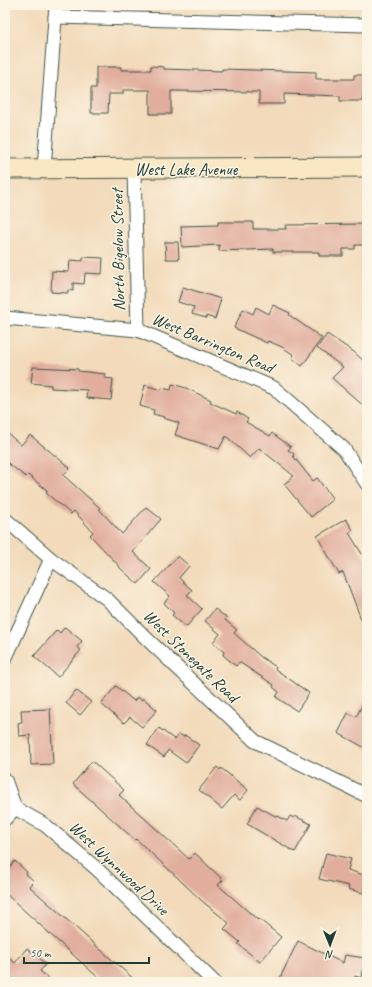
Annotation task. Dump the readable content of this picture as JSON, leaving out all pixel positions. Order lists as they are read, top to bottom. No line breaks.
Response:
{"streets":{"street":["West Lake Avenue","North Bigelow Street","West Barrington Road","West Stonegate Road","West Wynnwood Drive"]},"crossings":[["West Lake Avenue","North Bigelow Street"],["North Bigelow Street","West Barrington Road"]],"scale_bar":"50 m","north":"bottom"}
